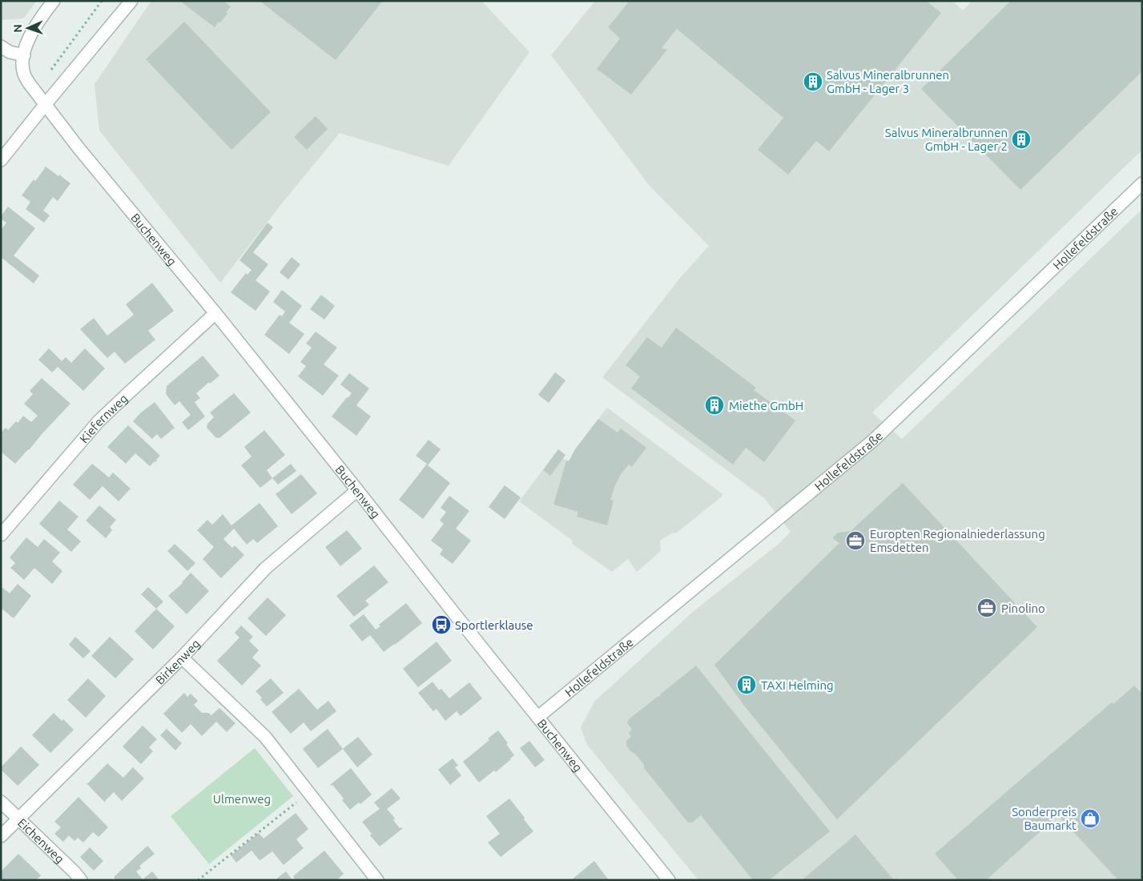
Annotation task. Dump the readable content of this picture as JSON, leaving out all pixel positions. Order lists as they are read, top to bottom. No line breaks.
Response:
{"streets":{"street":["Hollefeldstraße","Buchenweg","Kiefernweg","Birkenweg","Eichenweg"]},"crossings":[["Hollefeldstraße","Buchenweg"],["Buchenweg","Kiefernweg"],["Buchenweg","Birkenweg"],["Birkenweg","Eichenweg"]],"parks":["Ulmenweg"],"places":{"building":["Salvus Mineralbrunnen GmbH - Lager 3","Salvus Mineralbrunnen GmbH - Lager 2","Miethe GmbH","TAXI Helming"],"office":["Europten Regionalniederlassung Emsdetten","Pinolino"],"bus stop":["Sportlerklause"],"shop":["Sonderpreis Baumarkt"]},"north":"left"}
